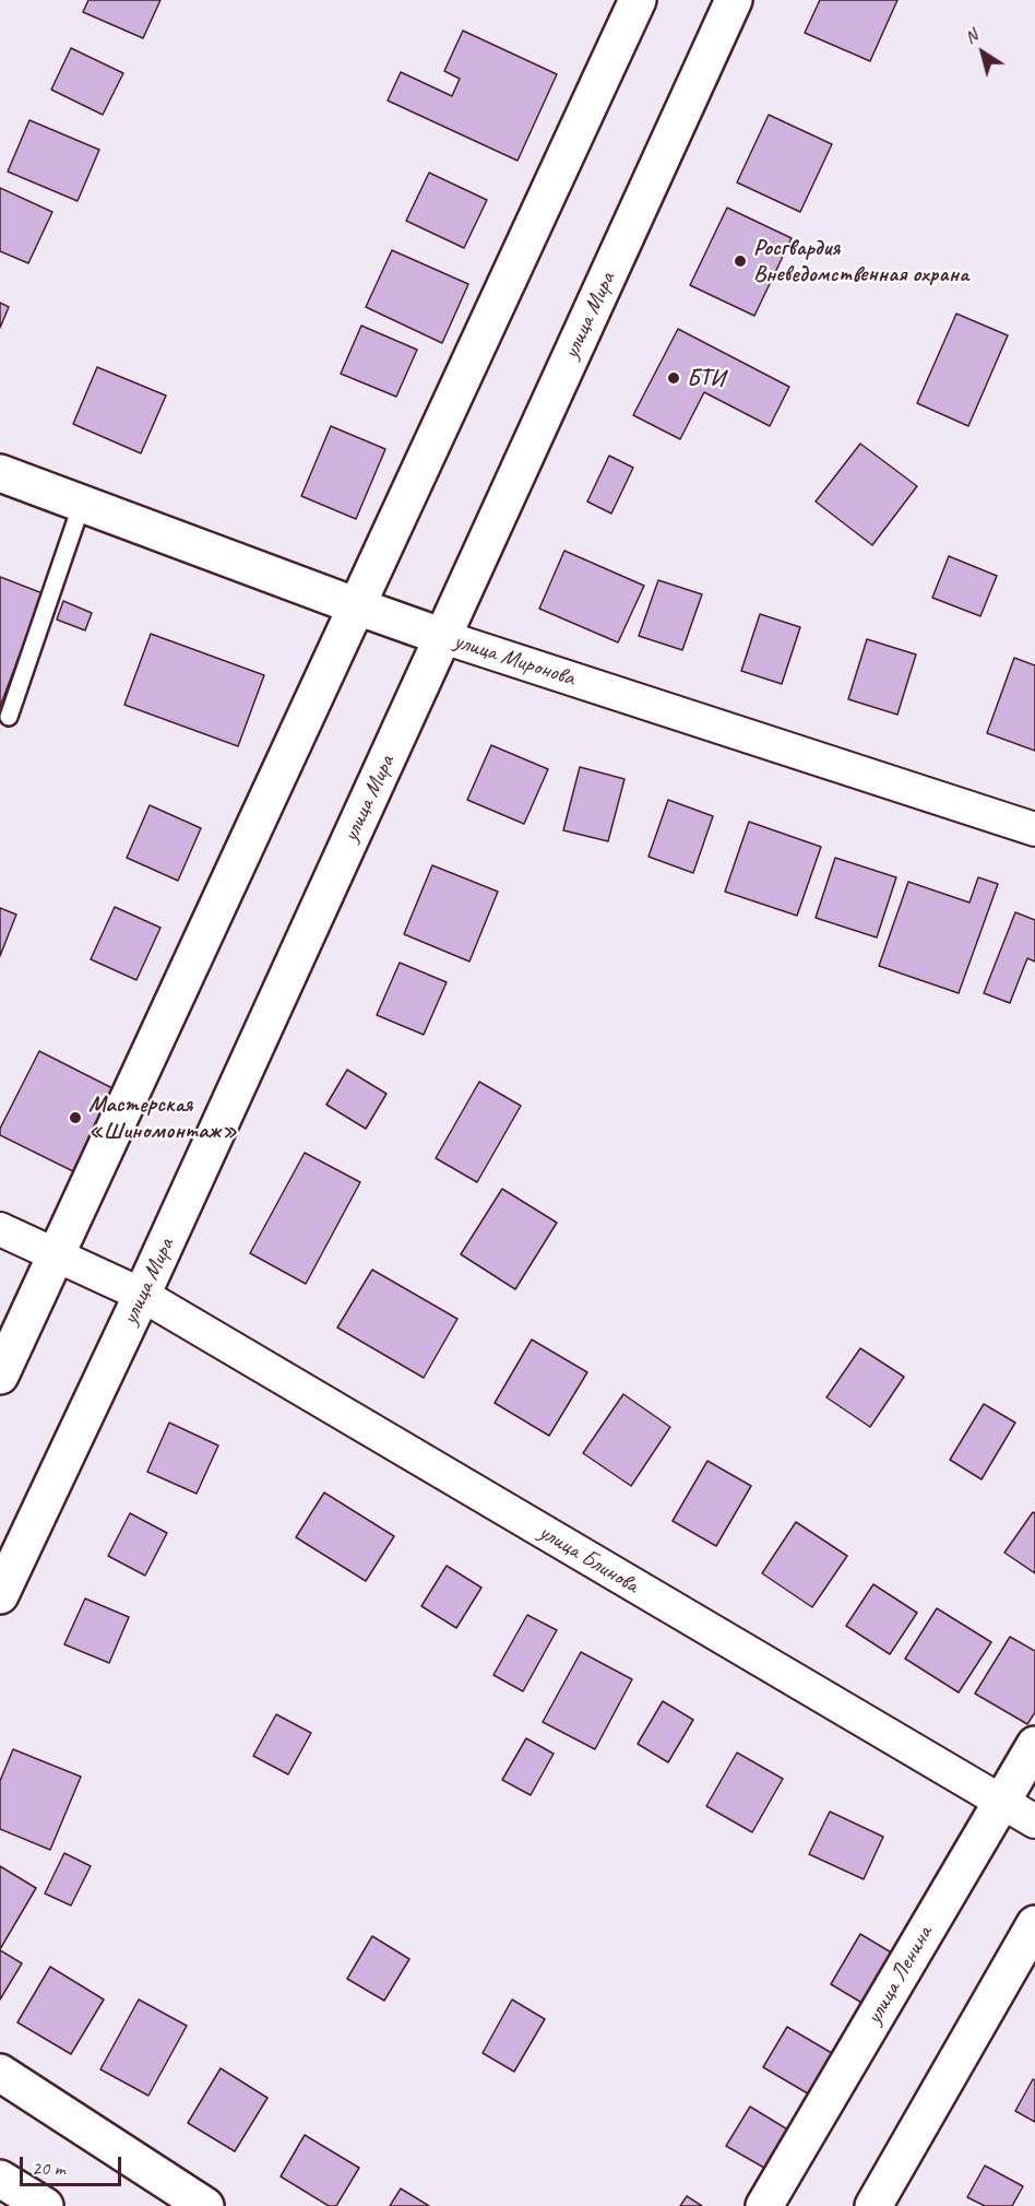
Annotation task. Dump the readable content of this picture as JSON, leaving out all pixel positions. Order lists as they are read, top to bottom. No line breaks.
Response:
{"streets":{"street":["улица Мира","улица Миронова","улица Блинова","улица Ленина"]},"crossings":[["улица Мира","улица Миронова"],["улица Мира","улица Блинова"],["улица Блинова","улица Ленина"]],"places":["Росгвардия Вневедомственная охрана","БТИ","Мастерская «Шиномонтаж»"],"scale_bar":"20 m","north":"top left"}
